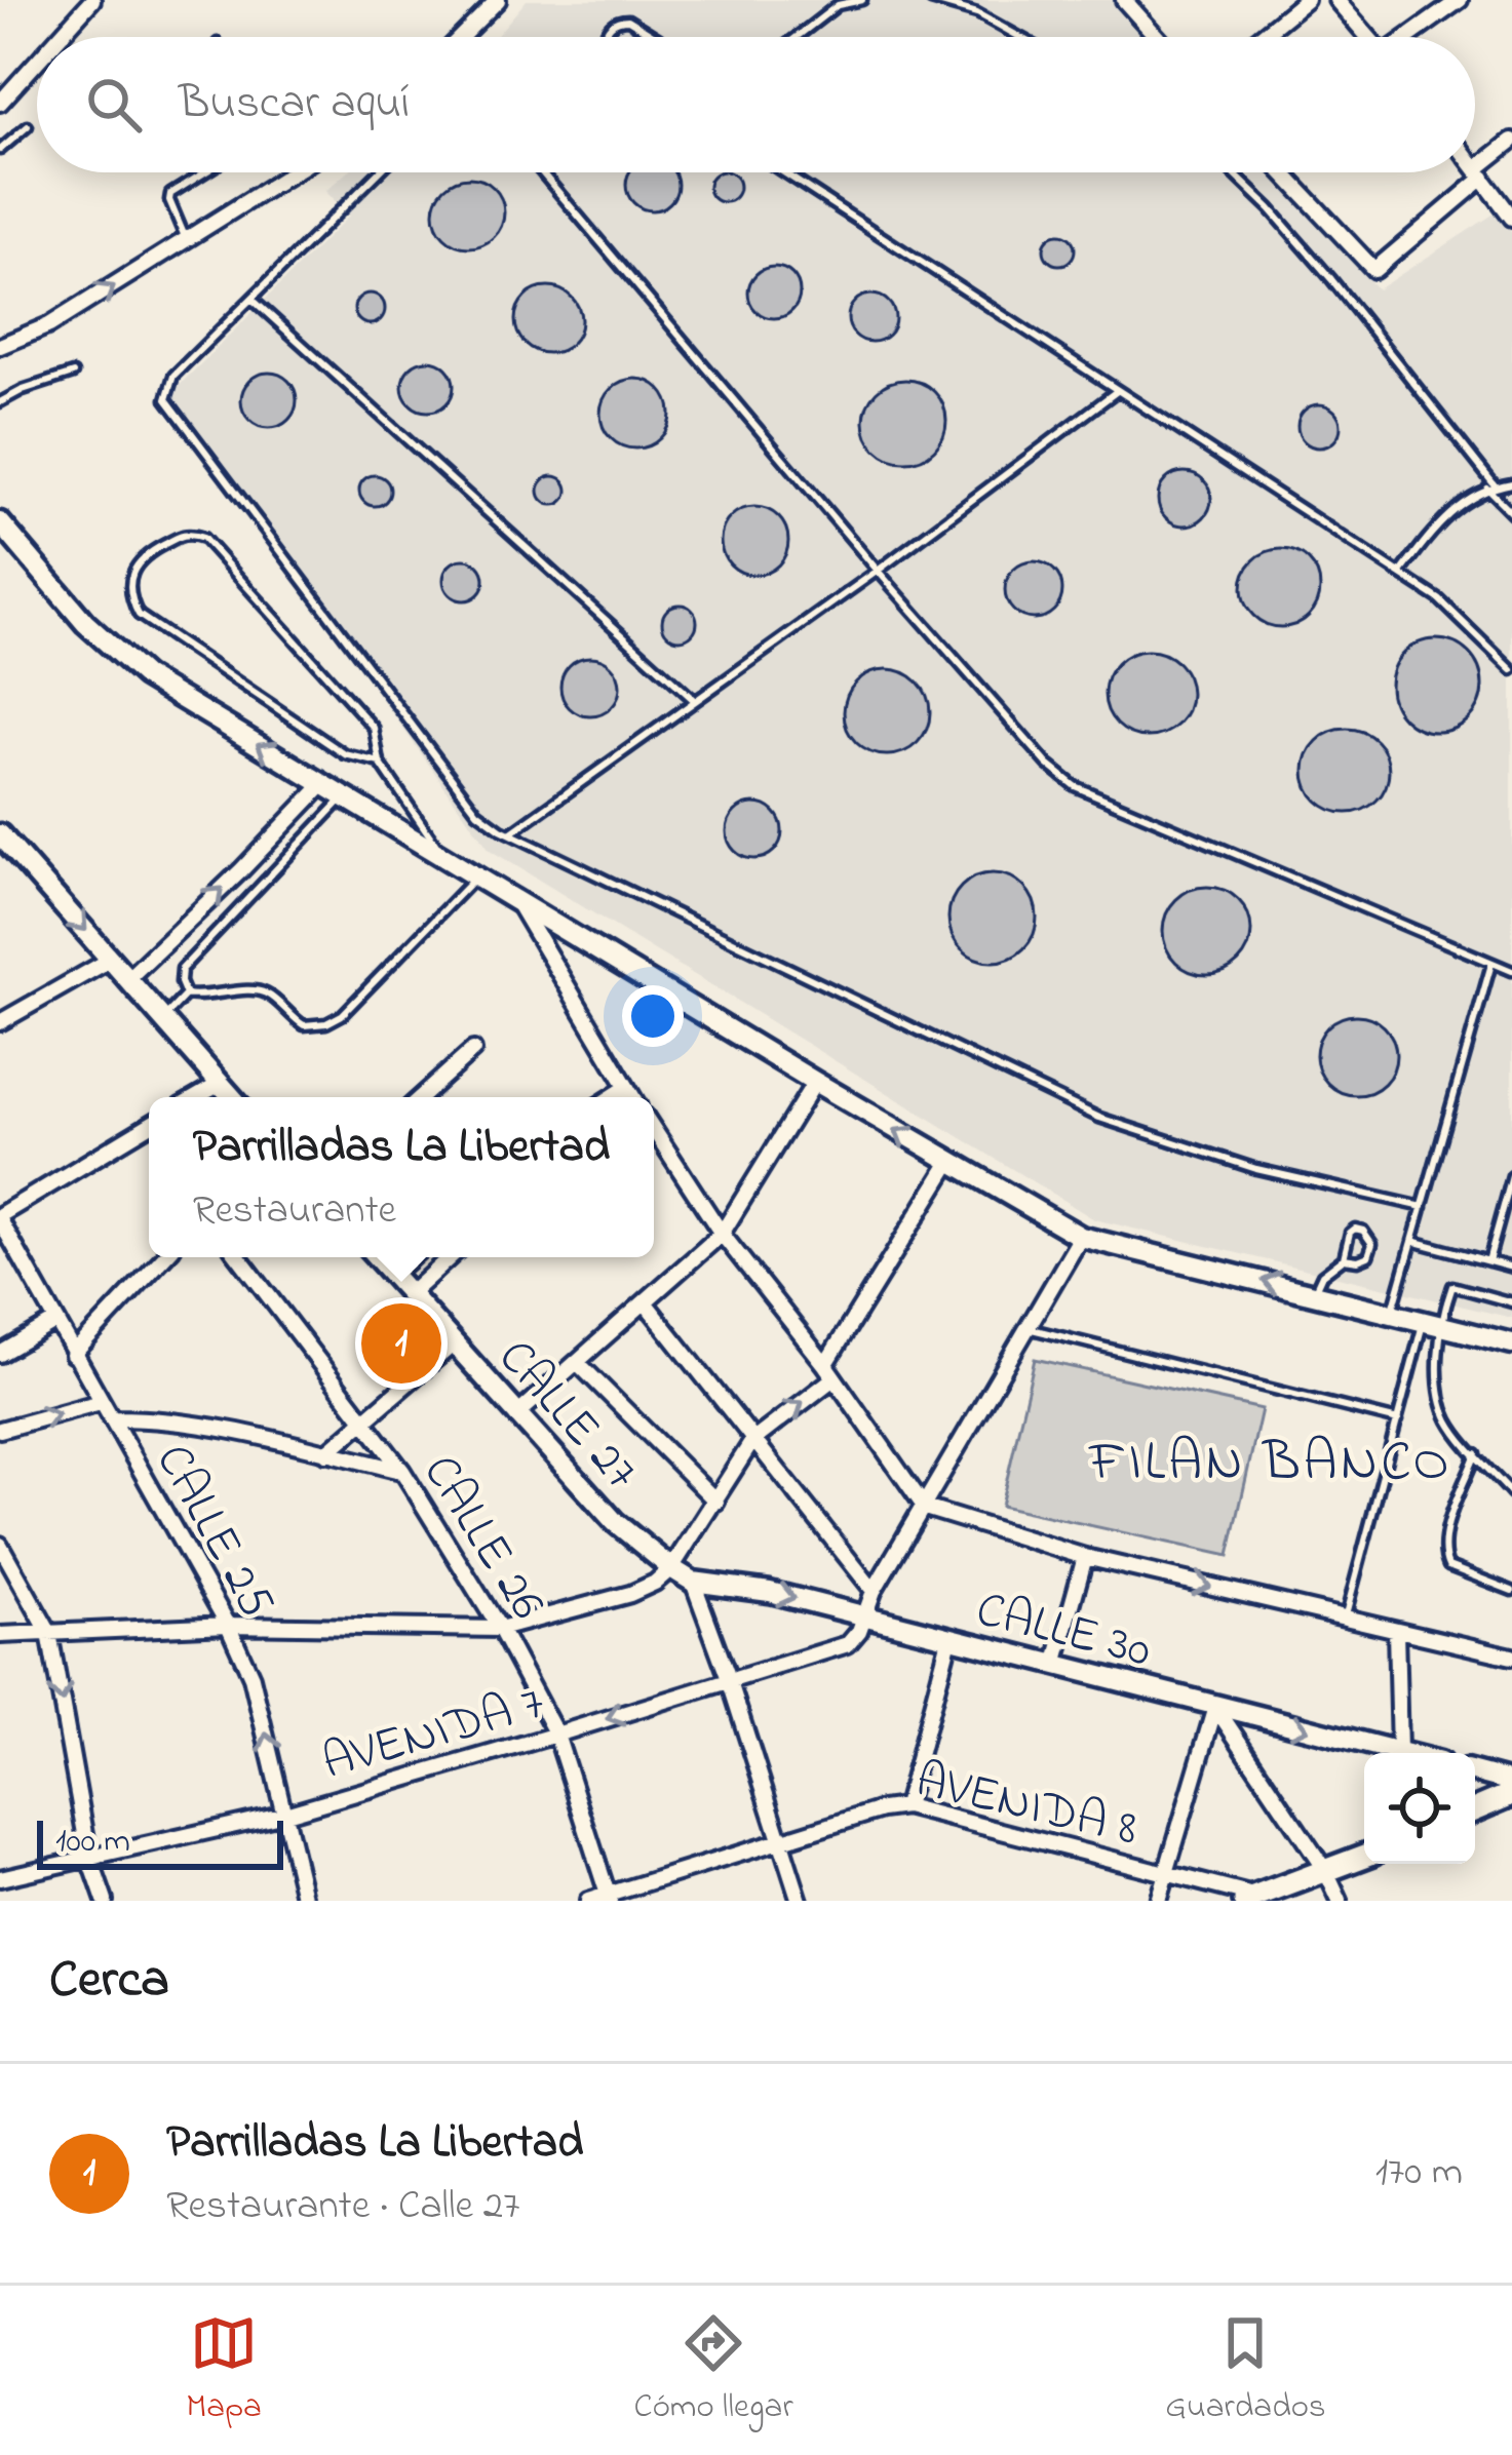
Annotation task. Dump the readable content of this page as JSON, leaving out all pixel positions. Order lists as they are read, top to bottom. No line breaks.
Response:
{"streets":{"main road":["CALLE 27","CALLE 30"],"street":["CALLE 25","CALLE 26","AVENIDA 7","AVENIDA 8"]},"crossings":[["CALLE 27","CALLE 30"],["CALLE 25","AVENIDA 7"],["CALLE 26","AVENIDA 7"],["CALLE 26","AVENIDA 8"],["CALLE 30","AVENIDA 7"]],"one_way":["CALLE 30"],"districts":["FILAN BANCO"],"scale_bar":"100 m","page":{"search":"Buscar aquí","popup":["Parrilladas La Libertad","Restaurante"],"pins":"1","scale":"100 m","heading":"Cerca","list":[{"mark":"1","name":"Parrilladas La Libertad","note":"Restaurante · Calle 27","value":"170 m"}],"nav":["Mapa","Cómo llegar","Guardados"]}}
